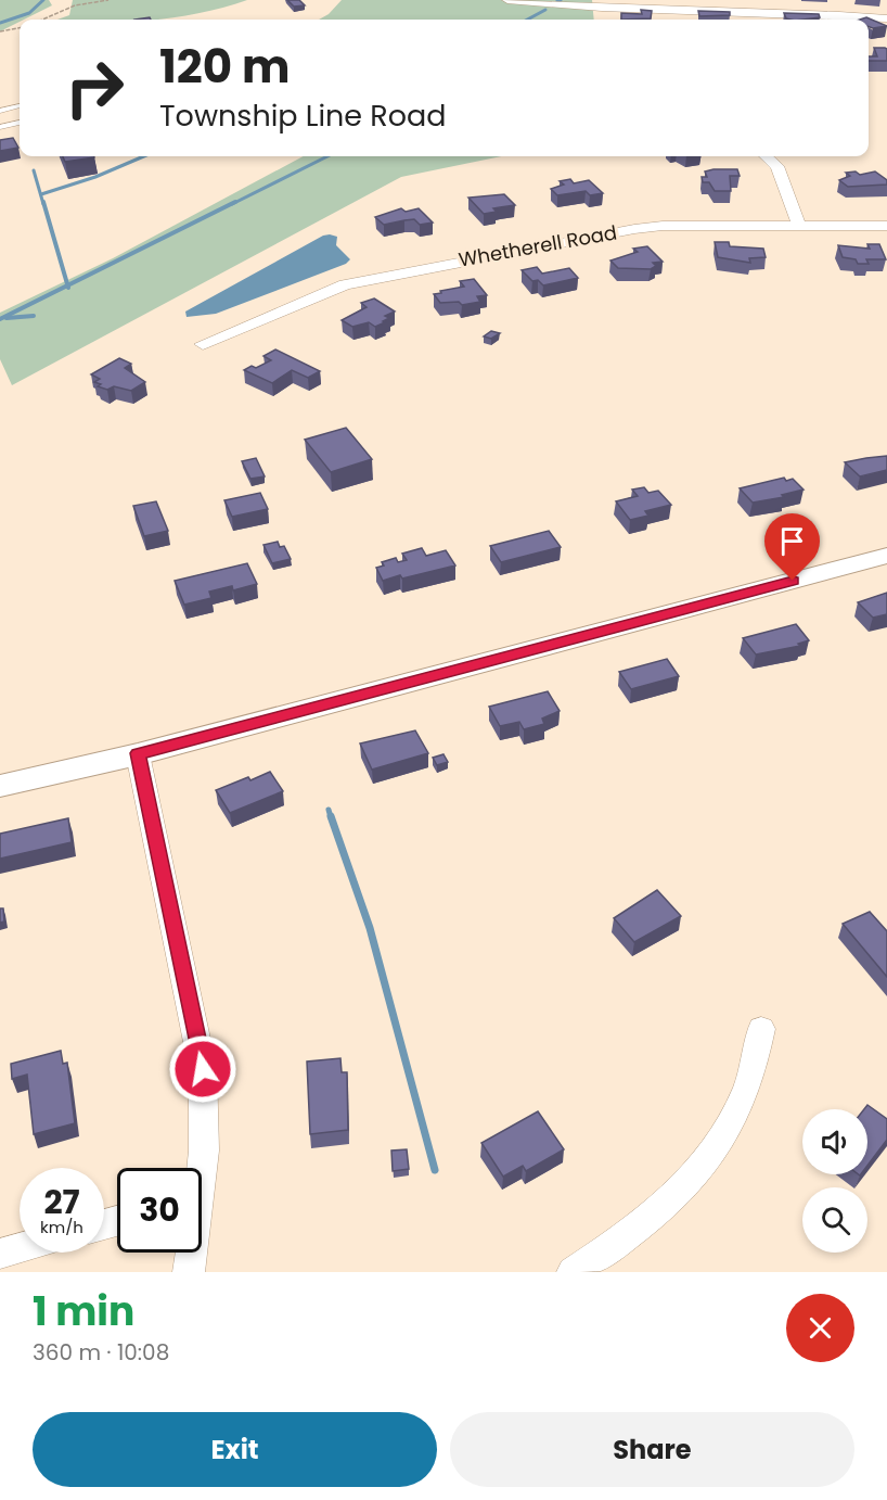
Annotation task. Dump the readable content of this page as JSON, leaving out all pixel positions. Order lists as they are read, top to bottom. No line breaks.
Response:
{"streets":{"street":["Whetherell Road"]},"page":{"turn":["120 m","Township Line Road"],"speed":"27 km/h","limit":"30","heading":["1 min","360 m · 10:08"],"buttons":["Exit","Share"]}}
